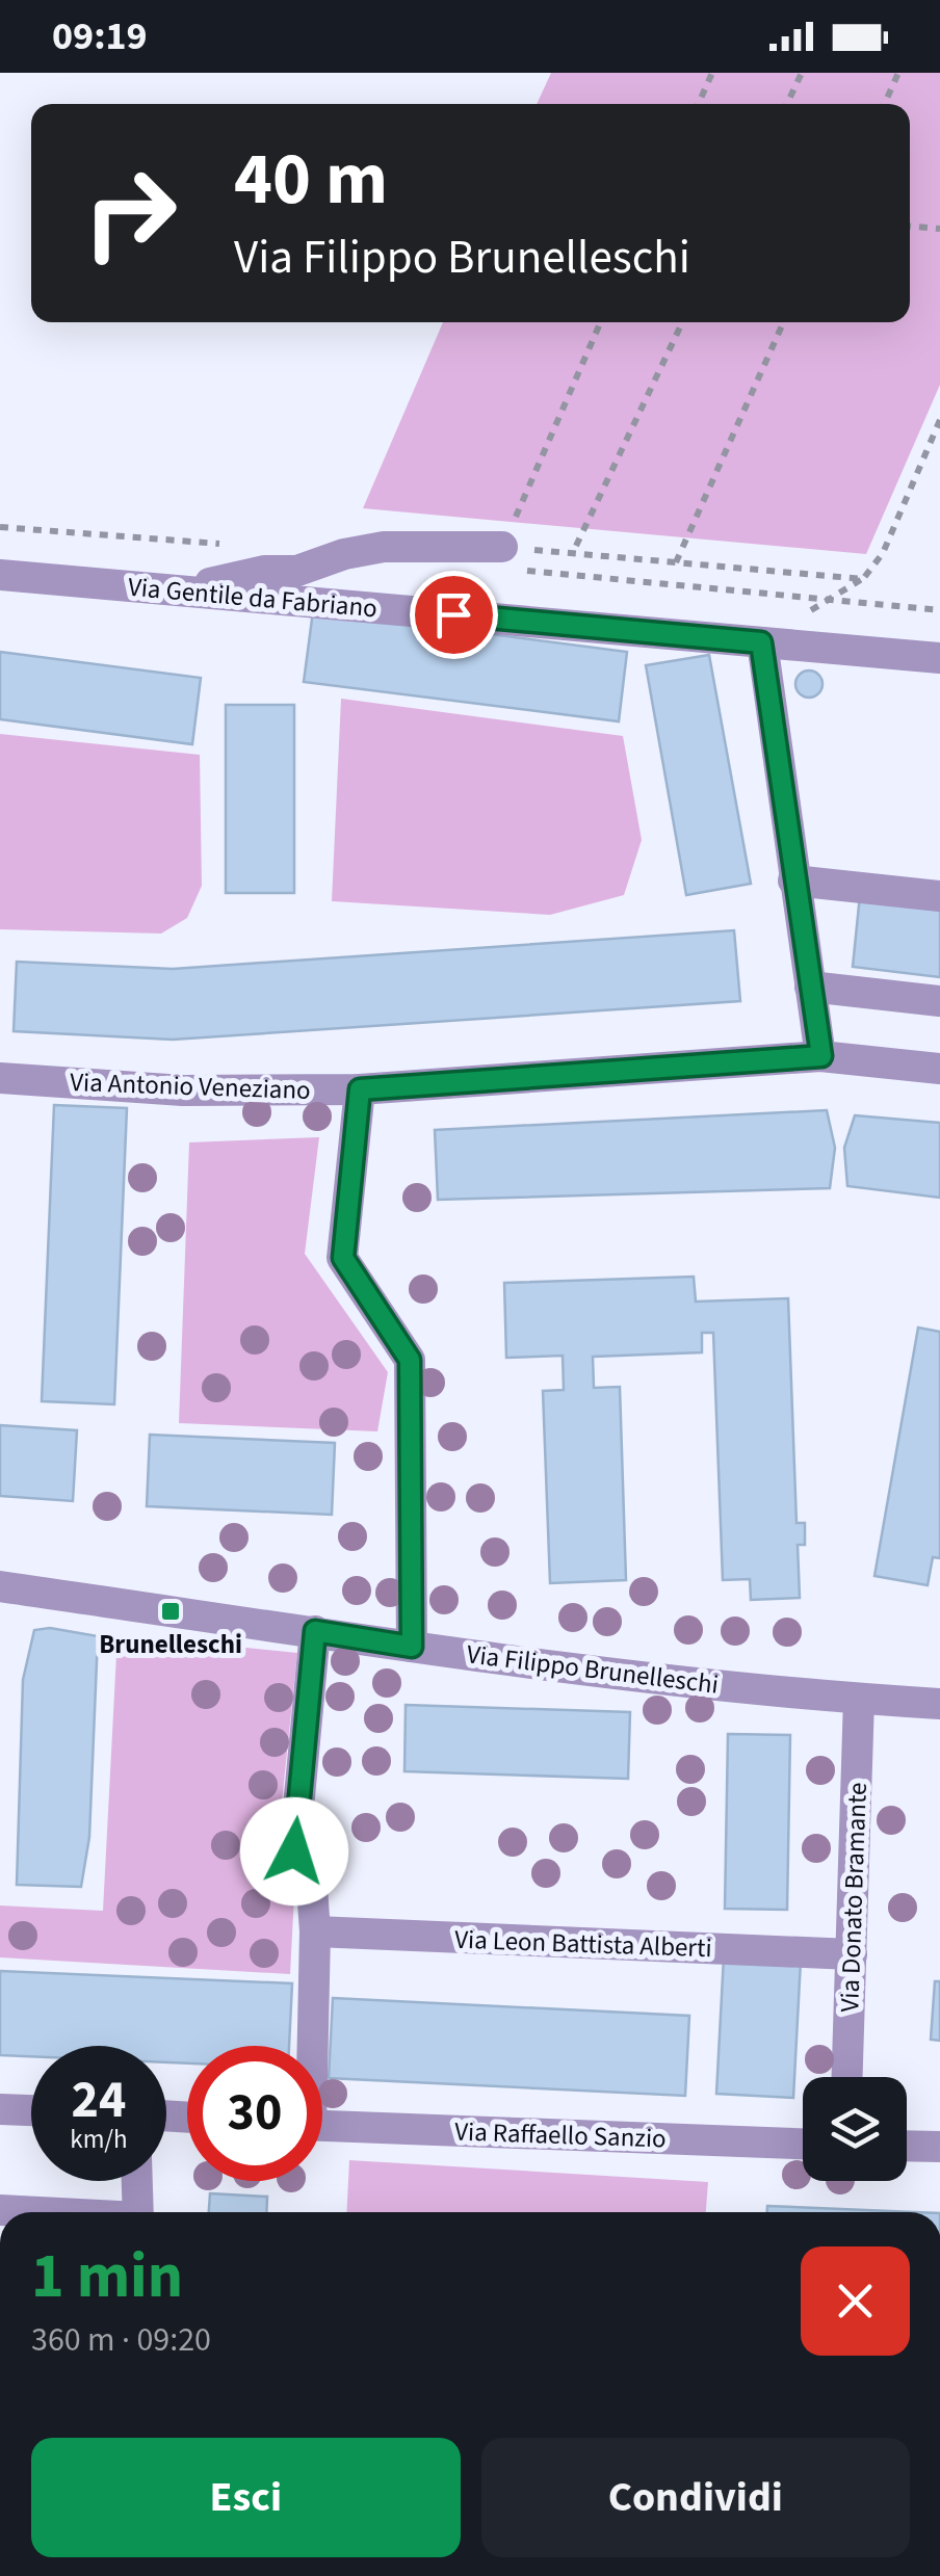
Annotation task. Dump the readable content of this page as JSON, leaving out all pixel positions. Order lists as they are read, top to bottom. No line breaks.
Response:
{"streets":{"street":["Via Gentile da Fabriano","Via Antonio Veneziano","Via Filippo Brunelleschi","Via Donato Bramante","Via Leon Battista Alberti","Via Raffaello Sanzio"]},"crossings":[["Via Filippo Brunelleschi","Via Donato Bramante"],["Via Donato Bramante","Via Leon Battista Alberti"]],"places":{"transit":["Brunelleschi"]},"page":{"status":"09:19","turn":["40 m","Via Filippo Brunelleschi"],"speed":"24 km/h","limit":"30","heading":["1 min","360 m · 09:20"],"buttons":["Esci","Condividi"]}}
